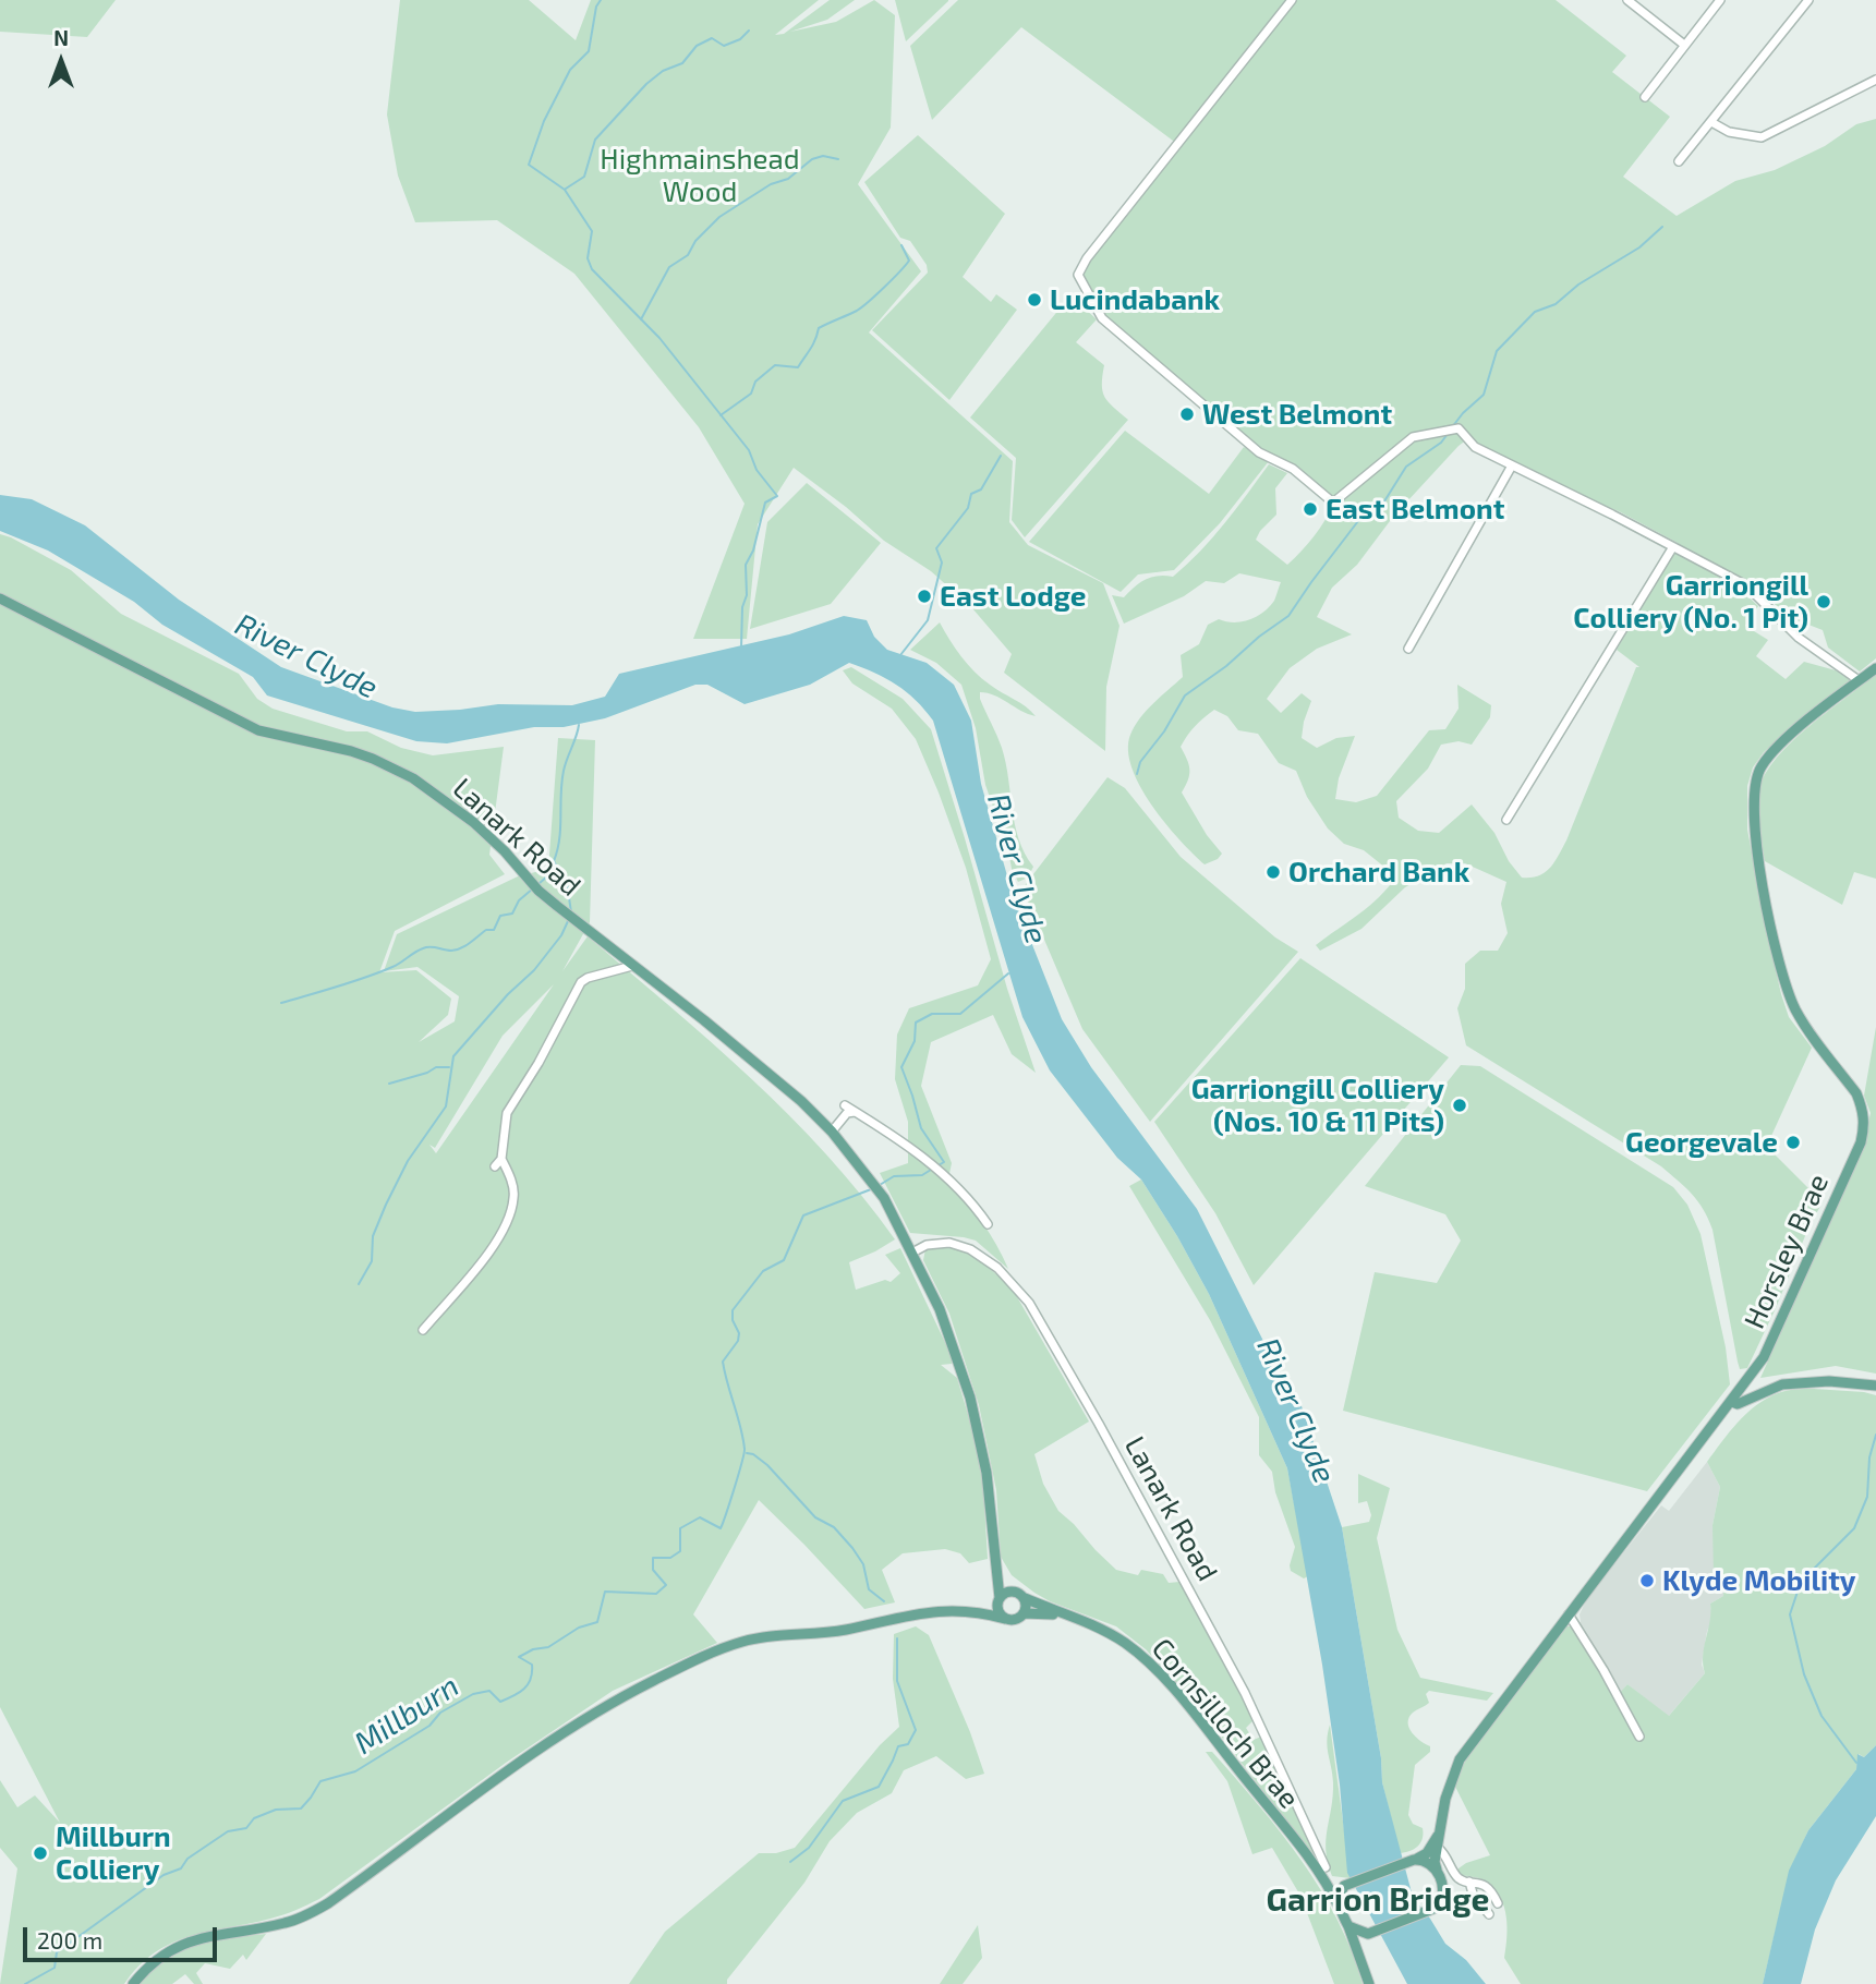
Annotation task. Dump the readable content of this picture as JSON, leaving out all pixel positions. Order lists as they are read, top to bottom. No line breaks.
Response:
{"streets":{"main road":["Lanark Road","Horsley Brae","Cornsilloch Brae"]},"crossings":[["Lanark Road","Cornsilloch Brae"]],"districts":["Garrion Bridge"],"water":["River Clyde","Millburn"],"parks":["Highmainshead Wood"],"places":["Lucindabank","West Belmont","East Belmont","East Lodge","Garriongill Colliery (No. 1 Pit)","Orchard Bank","Garriongill Colliery (Nos. 10 & 11 Pits)","Georgevale","Klyde Mobility","Millburn Colliery"],"scale_bar":"200 m","north":"top"}
